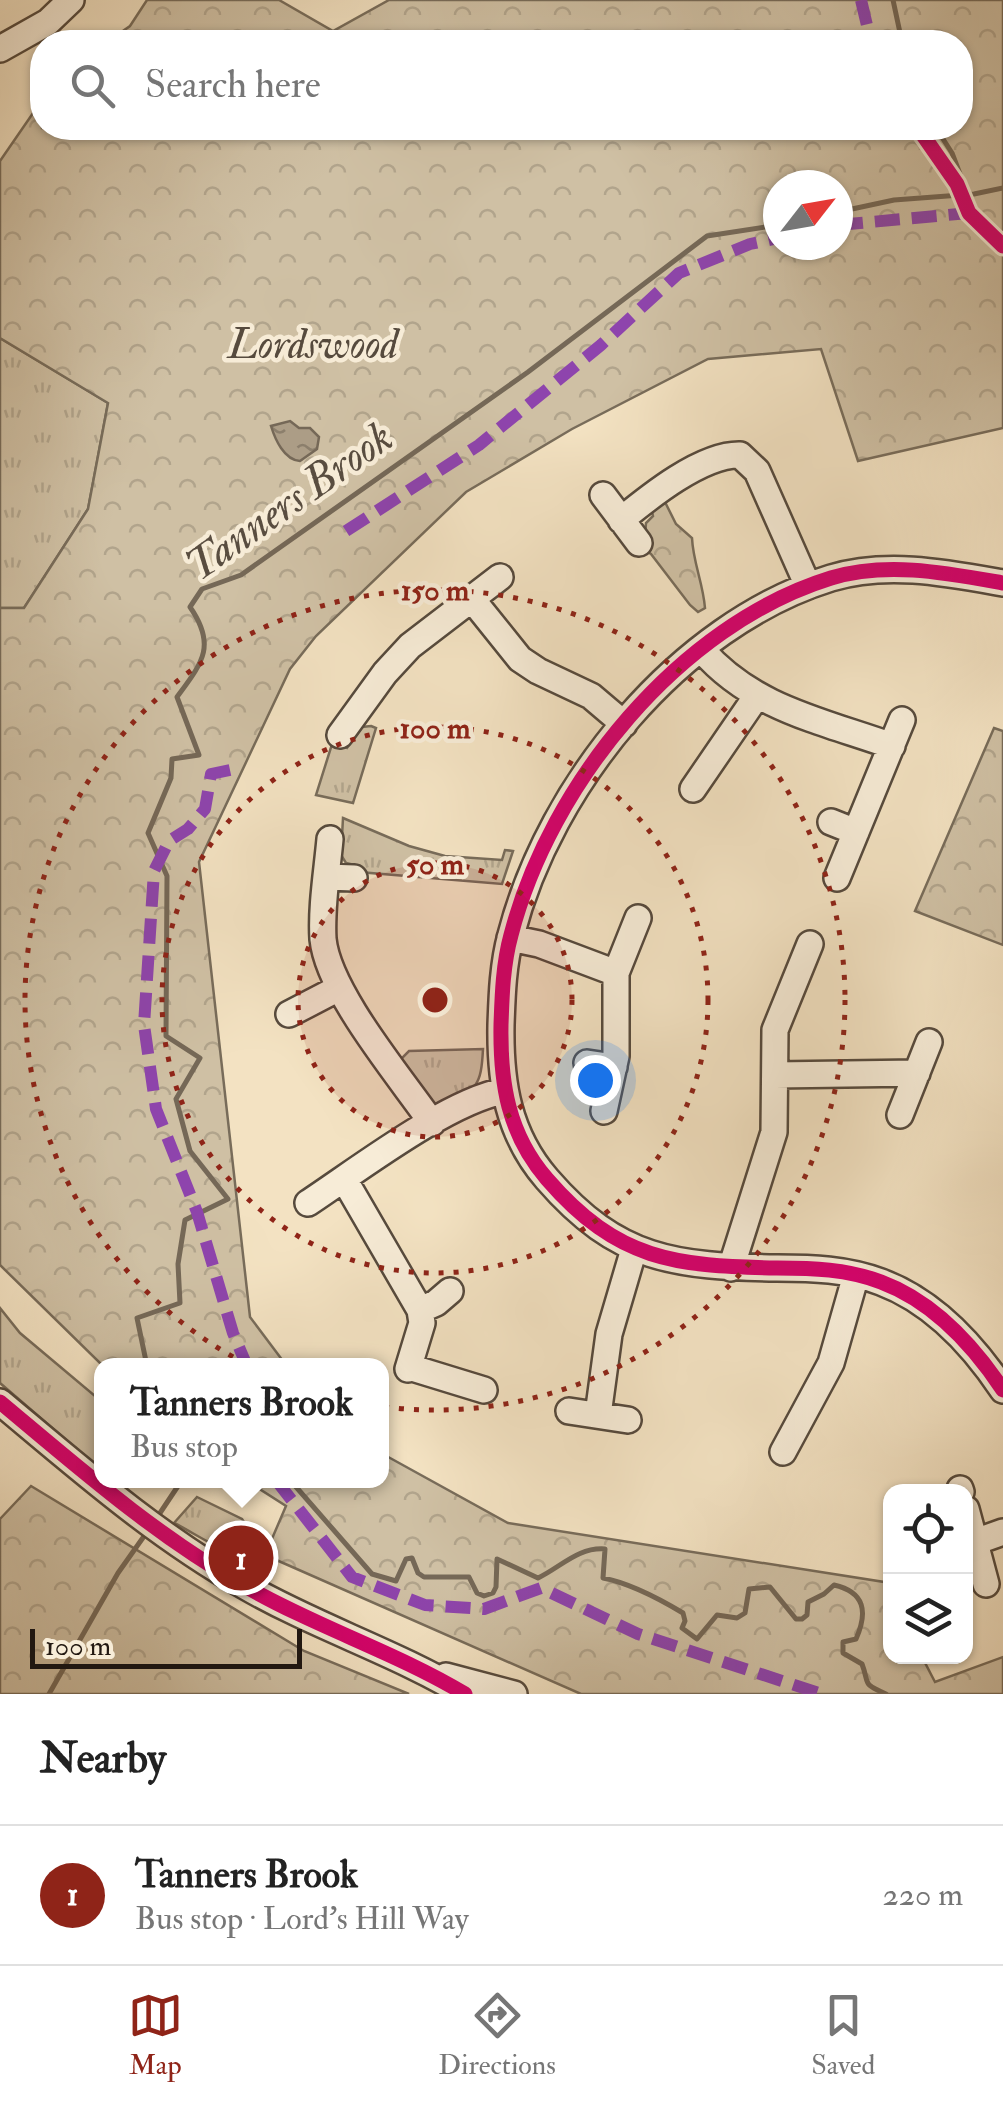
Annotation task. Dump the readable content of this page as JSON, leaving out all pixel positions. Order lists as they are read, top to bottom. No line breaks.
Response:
{"water":["Tanners Brook"],"parks":["Lordswood"],"scale_bar":"100 m","north":"top right","page":{"search":"Search here","popup":["Tanners Brook","Bus stop"],"pins":"1","scale":"100 m","heading":"Nearby","list":[{"mark":"1","name":"Tanners Brook","note":"Bus stop · Lord's Hill Way","value":"220 m"}],"nav":["Map","Directions","Saved"]},"rings":["150 m","100 m","50 m"]}
